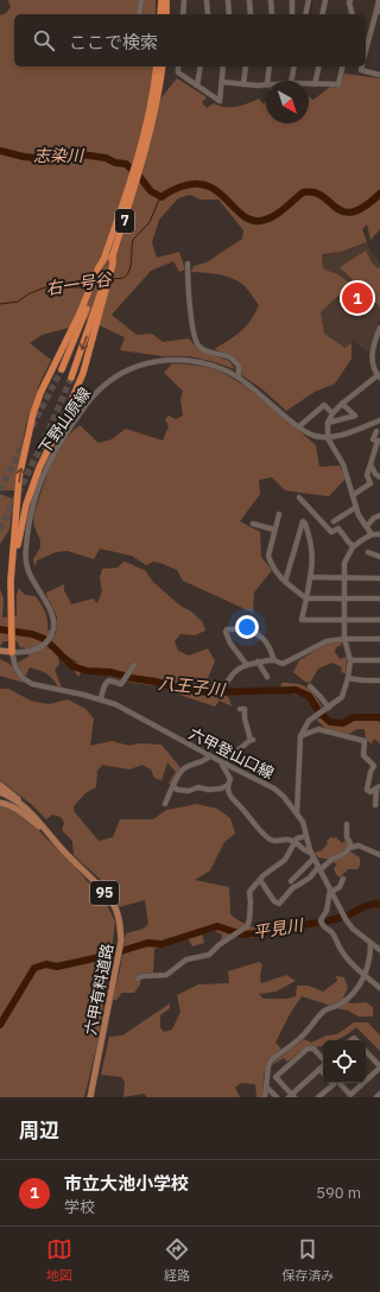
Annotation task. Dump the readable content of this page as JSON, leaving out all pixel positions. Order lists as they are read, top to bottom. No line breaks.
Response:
{"streets":{"highway":["7"],"main road":["95","六甲有料道路"],"street":["下野山原線","六甲登山口線"]},"crossings":[["下野山原線","六甲登山口線"],["95","六甲有料道路"]],"water":["志染川","右一号谷","八王子川","平見川"],"north":"bottom right","page":{"search":"ここで検索","pins":"1","heading":"周辺","list":[{"mark":"1","name":"市立大池小学校","note":"学校","value":"590 m"}],"nav":["地図","経路","保存済み"]}}
